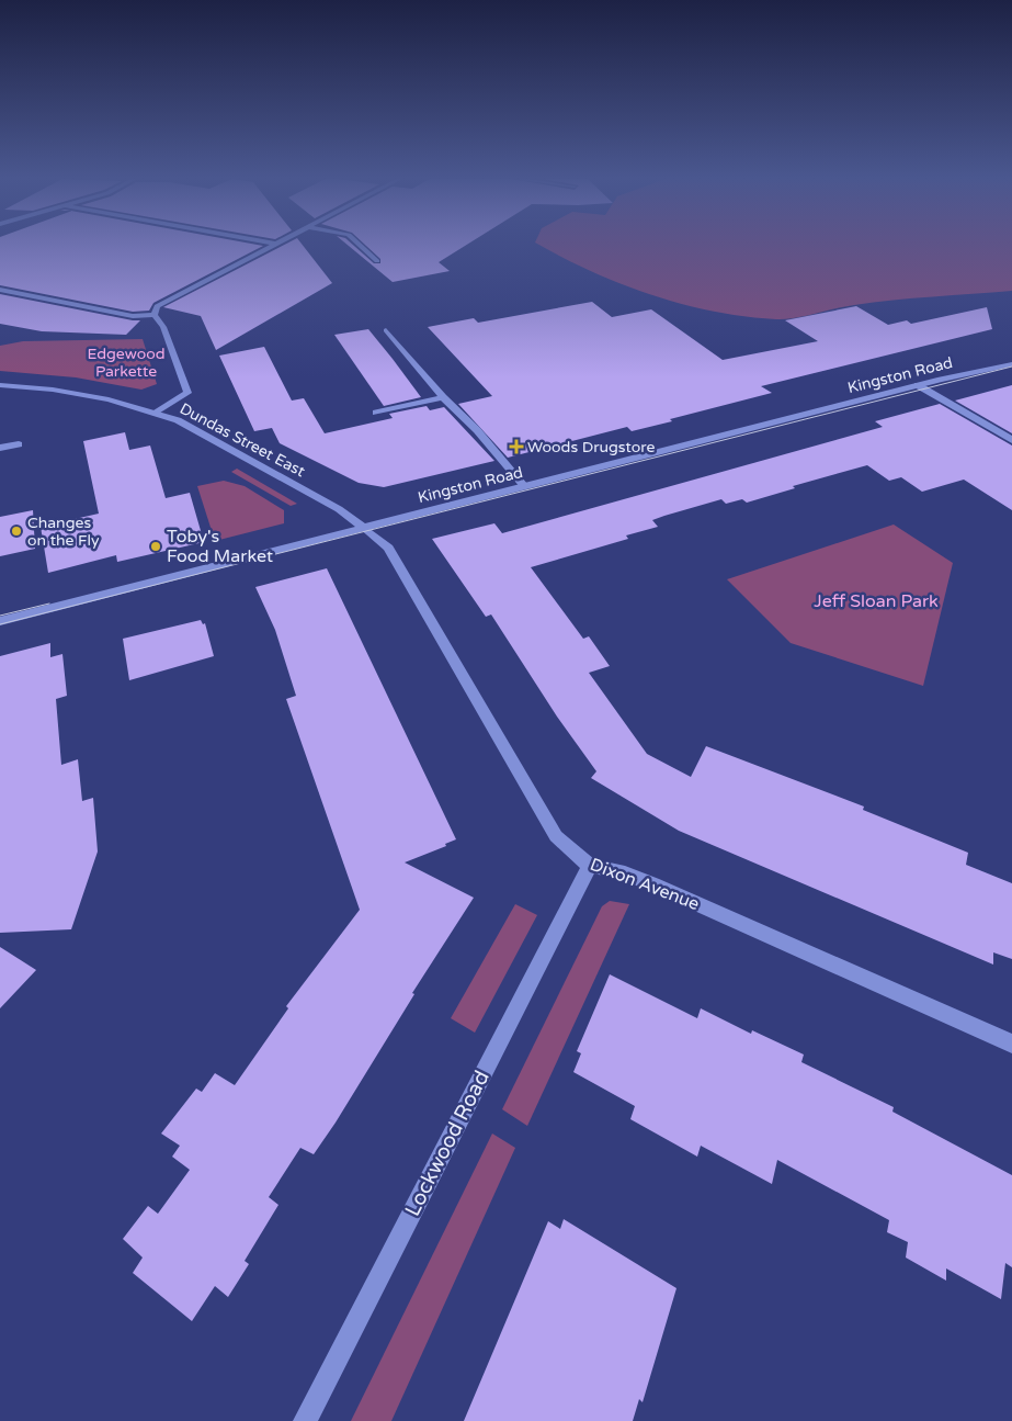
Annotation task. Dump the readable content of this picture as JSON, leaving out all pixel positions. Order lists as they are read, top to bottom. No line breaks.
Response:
{"streets":{"street":["Kingston Road","Dundas Street East","Dixon Avenue","Lockwood Road"]},"crossings":[["Kingston Road","Dundas Street East"],["Kingston Road","Dixon Avenue"],["Dundas Street East","Dixon Avenue"],["Dixon Avenue","Lockwood Road"]],"parks":["Edgewood Parkette","Jeff Sloan Park"],"places":{"health":["Woods Drugstore"],"other":["Changes on the Fly","Toby's Food Market"]}}
